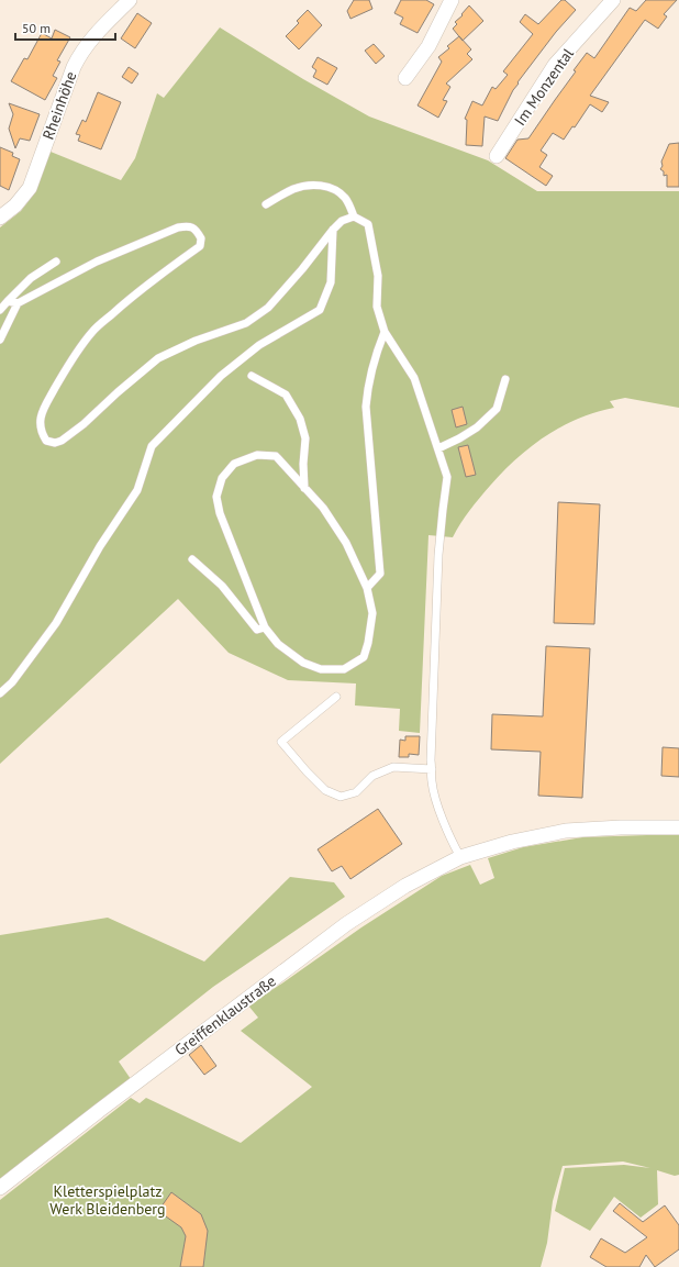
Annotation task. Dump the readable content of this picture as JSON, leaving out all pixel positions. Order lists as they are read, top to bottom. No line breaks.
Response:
{"streets":{"street":["Im Monzental","Rheinhöhe","Greiffenklaustraße"]},"parks":["Kletterspielplatz Werk Bleidenberg"],"scale_bar":"50 m"}
